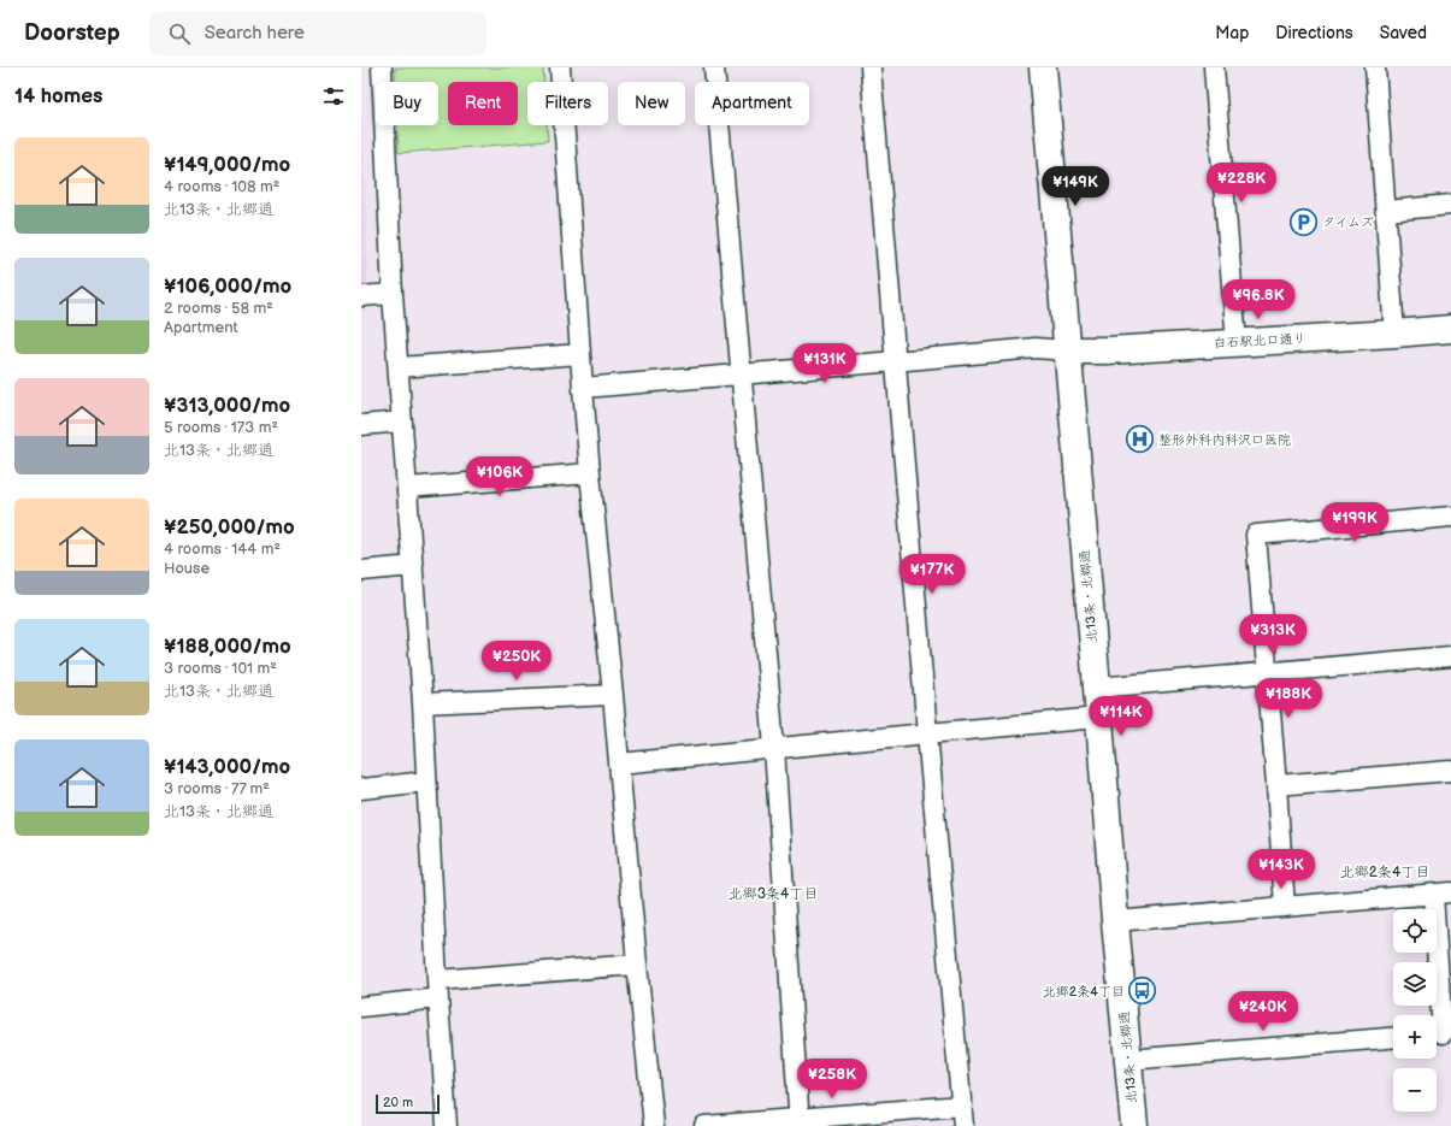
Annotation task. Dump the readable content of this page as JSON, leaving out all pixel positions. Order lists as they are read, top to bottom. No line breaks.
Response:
{"streets":{"main road":["白石駅北口通り","北13条・北郷通"]},"crossings":[["白石駅北口通り","北13条・北郷通"]],"districts":["北郷2条4丁目","北郷3条4丁目"],"places":{"parking":["タイムズ"],"hospital":["整形外科内科沢口医院"],"bus stop":["北郷2条4丁目"]},"scale_bar":"20 m","page":{"header":"Doorstep","search":"Search here","nav":["Map","Directions","Saved"],"heading":"14 homes","chip":["Buy","Rent","Filters","New","Apartment"],"list":[{"name":"¥149,000/mo","note":"4 rooms · 108 m² · 北13条・北郷通"},{"name":"¥106,000/mo","note":"2 rooms · 58 m² · Apartment"},{"name":"¥313,000/mo","note":"5 rooms · 173 m² · 北13条・北郷通"},{"name":"¥250,000/mo","note":"4 rooms · 144 m² · House"},{"name":"¥188,000/mo","note":"3 rooms · 101 m² · 北13条・北郷通"},{"name":"¥143,000/mo","note":"3 rooms · 77 m² · 北13条・北郷通"}],"price":["¥228K","¥149K","¥96.8K","¥131K","¥106K","¥199K","¥177K","¥313K","¥250K","¥188K","¥114K","¥143K","¥240K","¥258K"],"map_buttons":["+","−"],"scale":"20 m"}}
